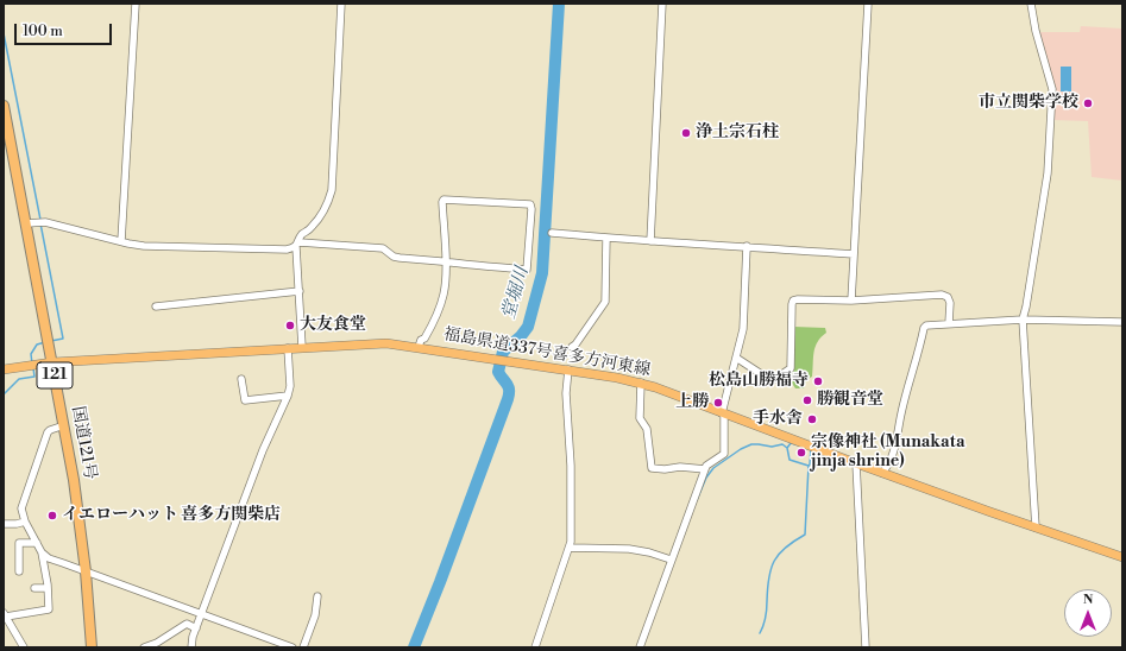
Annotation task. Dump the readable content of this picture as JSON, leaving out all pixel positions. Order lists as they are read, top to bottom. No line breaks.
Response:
{"streets":{"highway":["121","国道121号"],"main road":["福島県道337号喜多方河東線"]},"crossings":[["福島県道337号喜多方河東線","国道121号"]],"water":["堂堀川"],"places":["市立関柴学校","浄土宗石柱","大友食堂","松島山勝福寺","勝観音堂","上勝","手水舎","宗像神社 (Munakata jinja shrine)","イエローハット 喜多方関柴店"],"scale_bar":"100 m","north":"top"}
